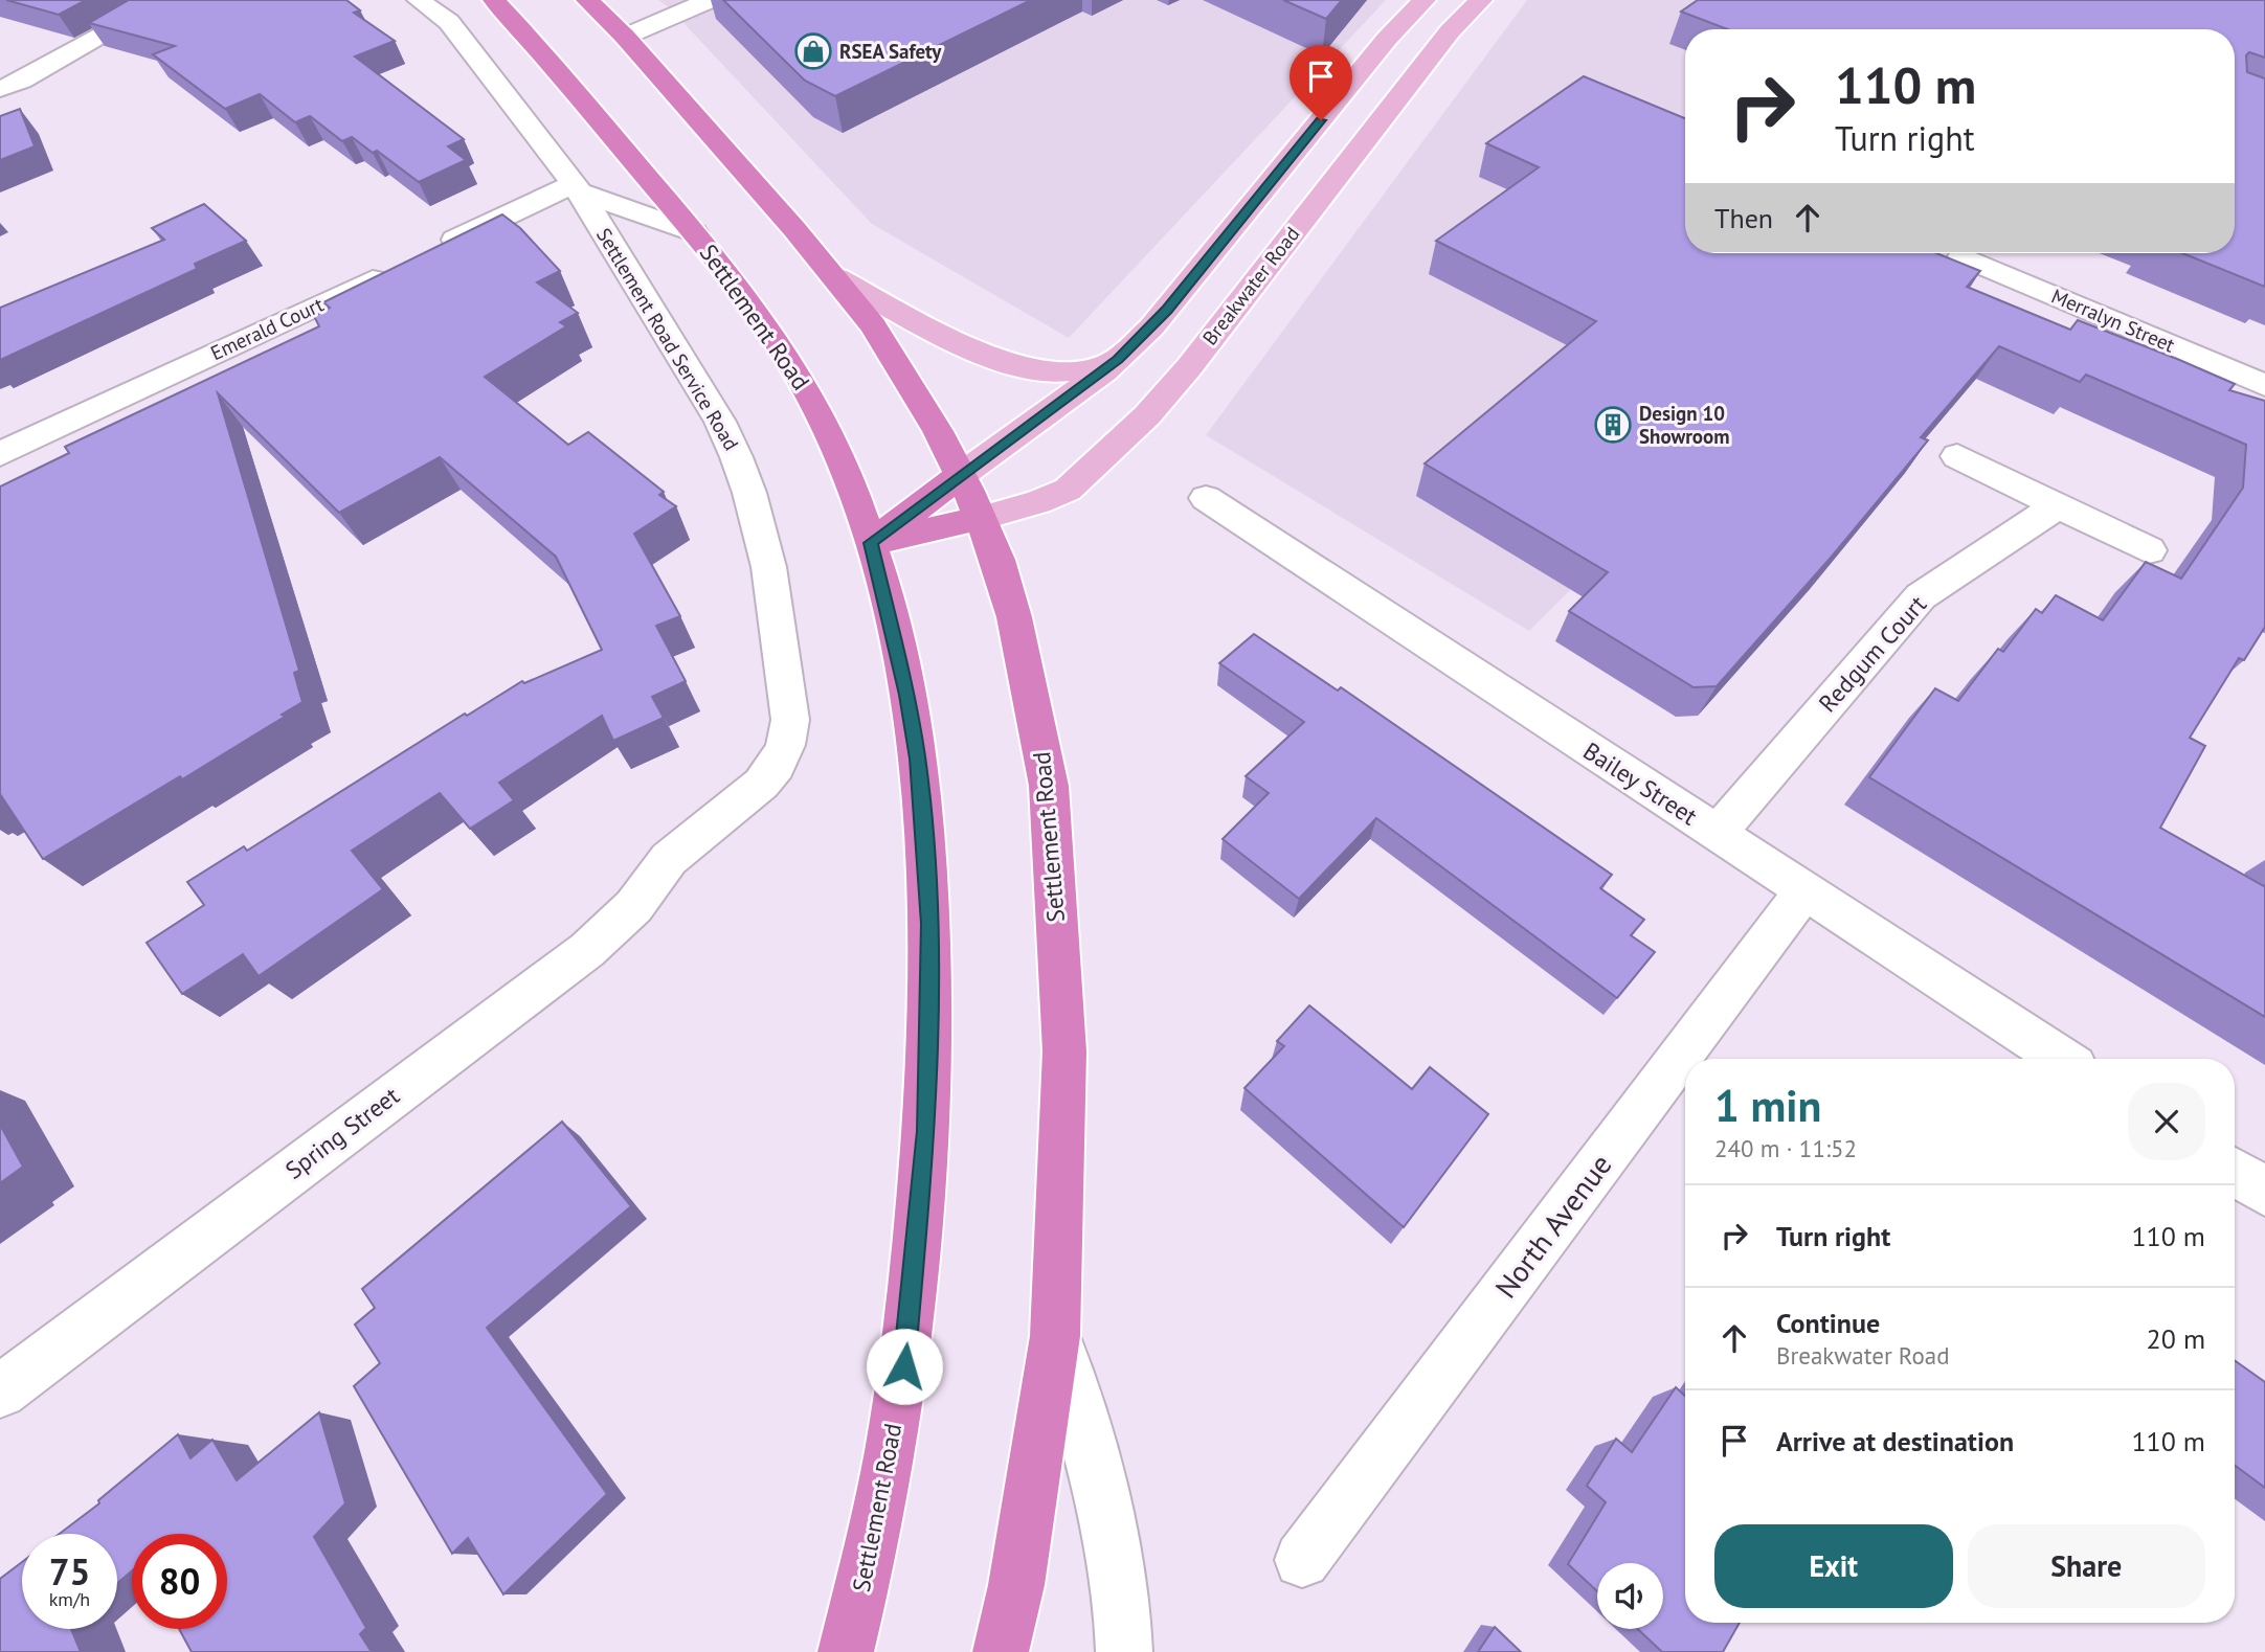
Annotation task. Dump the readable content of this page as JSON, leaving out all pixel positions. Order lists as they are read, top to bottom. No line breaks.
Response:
{"streets":{"highway":["Settlement Road"],"main road":["Breakwater Road"],"street":["Merralyn Street","Emerald Court","Settlement Road Service Road","Redgum Court","Bailey Street","Spring Street","North Avenue"]},"crossings":[["Breakwater Road","Settlement Road"],["Emerald Court","Settlement Road Service Road"],["Settlement Road Service Road","Spring Street"],["Redgum Court","Bailey Street"],["Bailey Street","North Avenue"]],"places":{"shop":["RSEA Safety"],"building":["Design 10 Showroom"]},"page":{"turn":["110 m","Turn right"],"then":"Then","heading":["1 min","240 m · 11:52"],"list":[{"name":"Turn right","value":"110 m"},{"name":"Continue","note":"Breakwater Road","value":"20 m"},{"name":"Arrive at destination","value":"110 m"}],"buttons":["Exit","Share"],"speed":"75 km/h","limit":"80"}}
